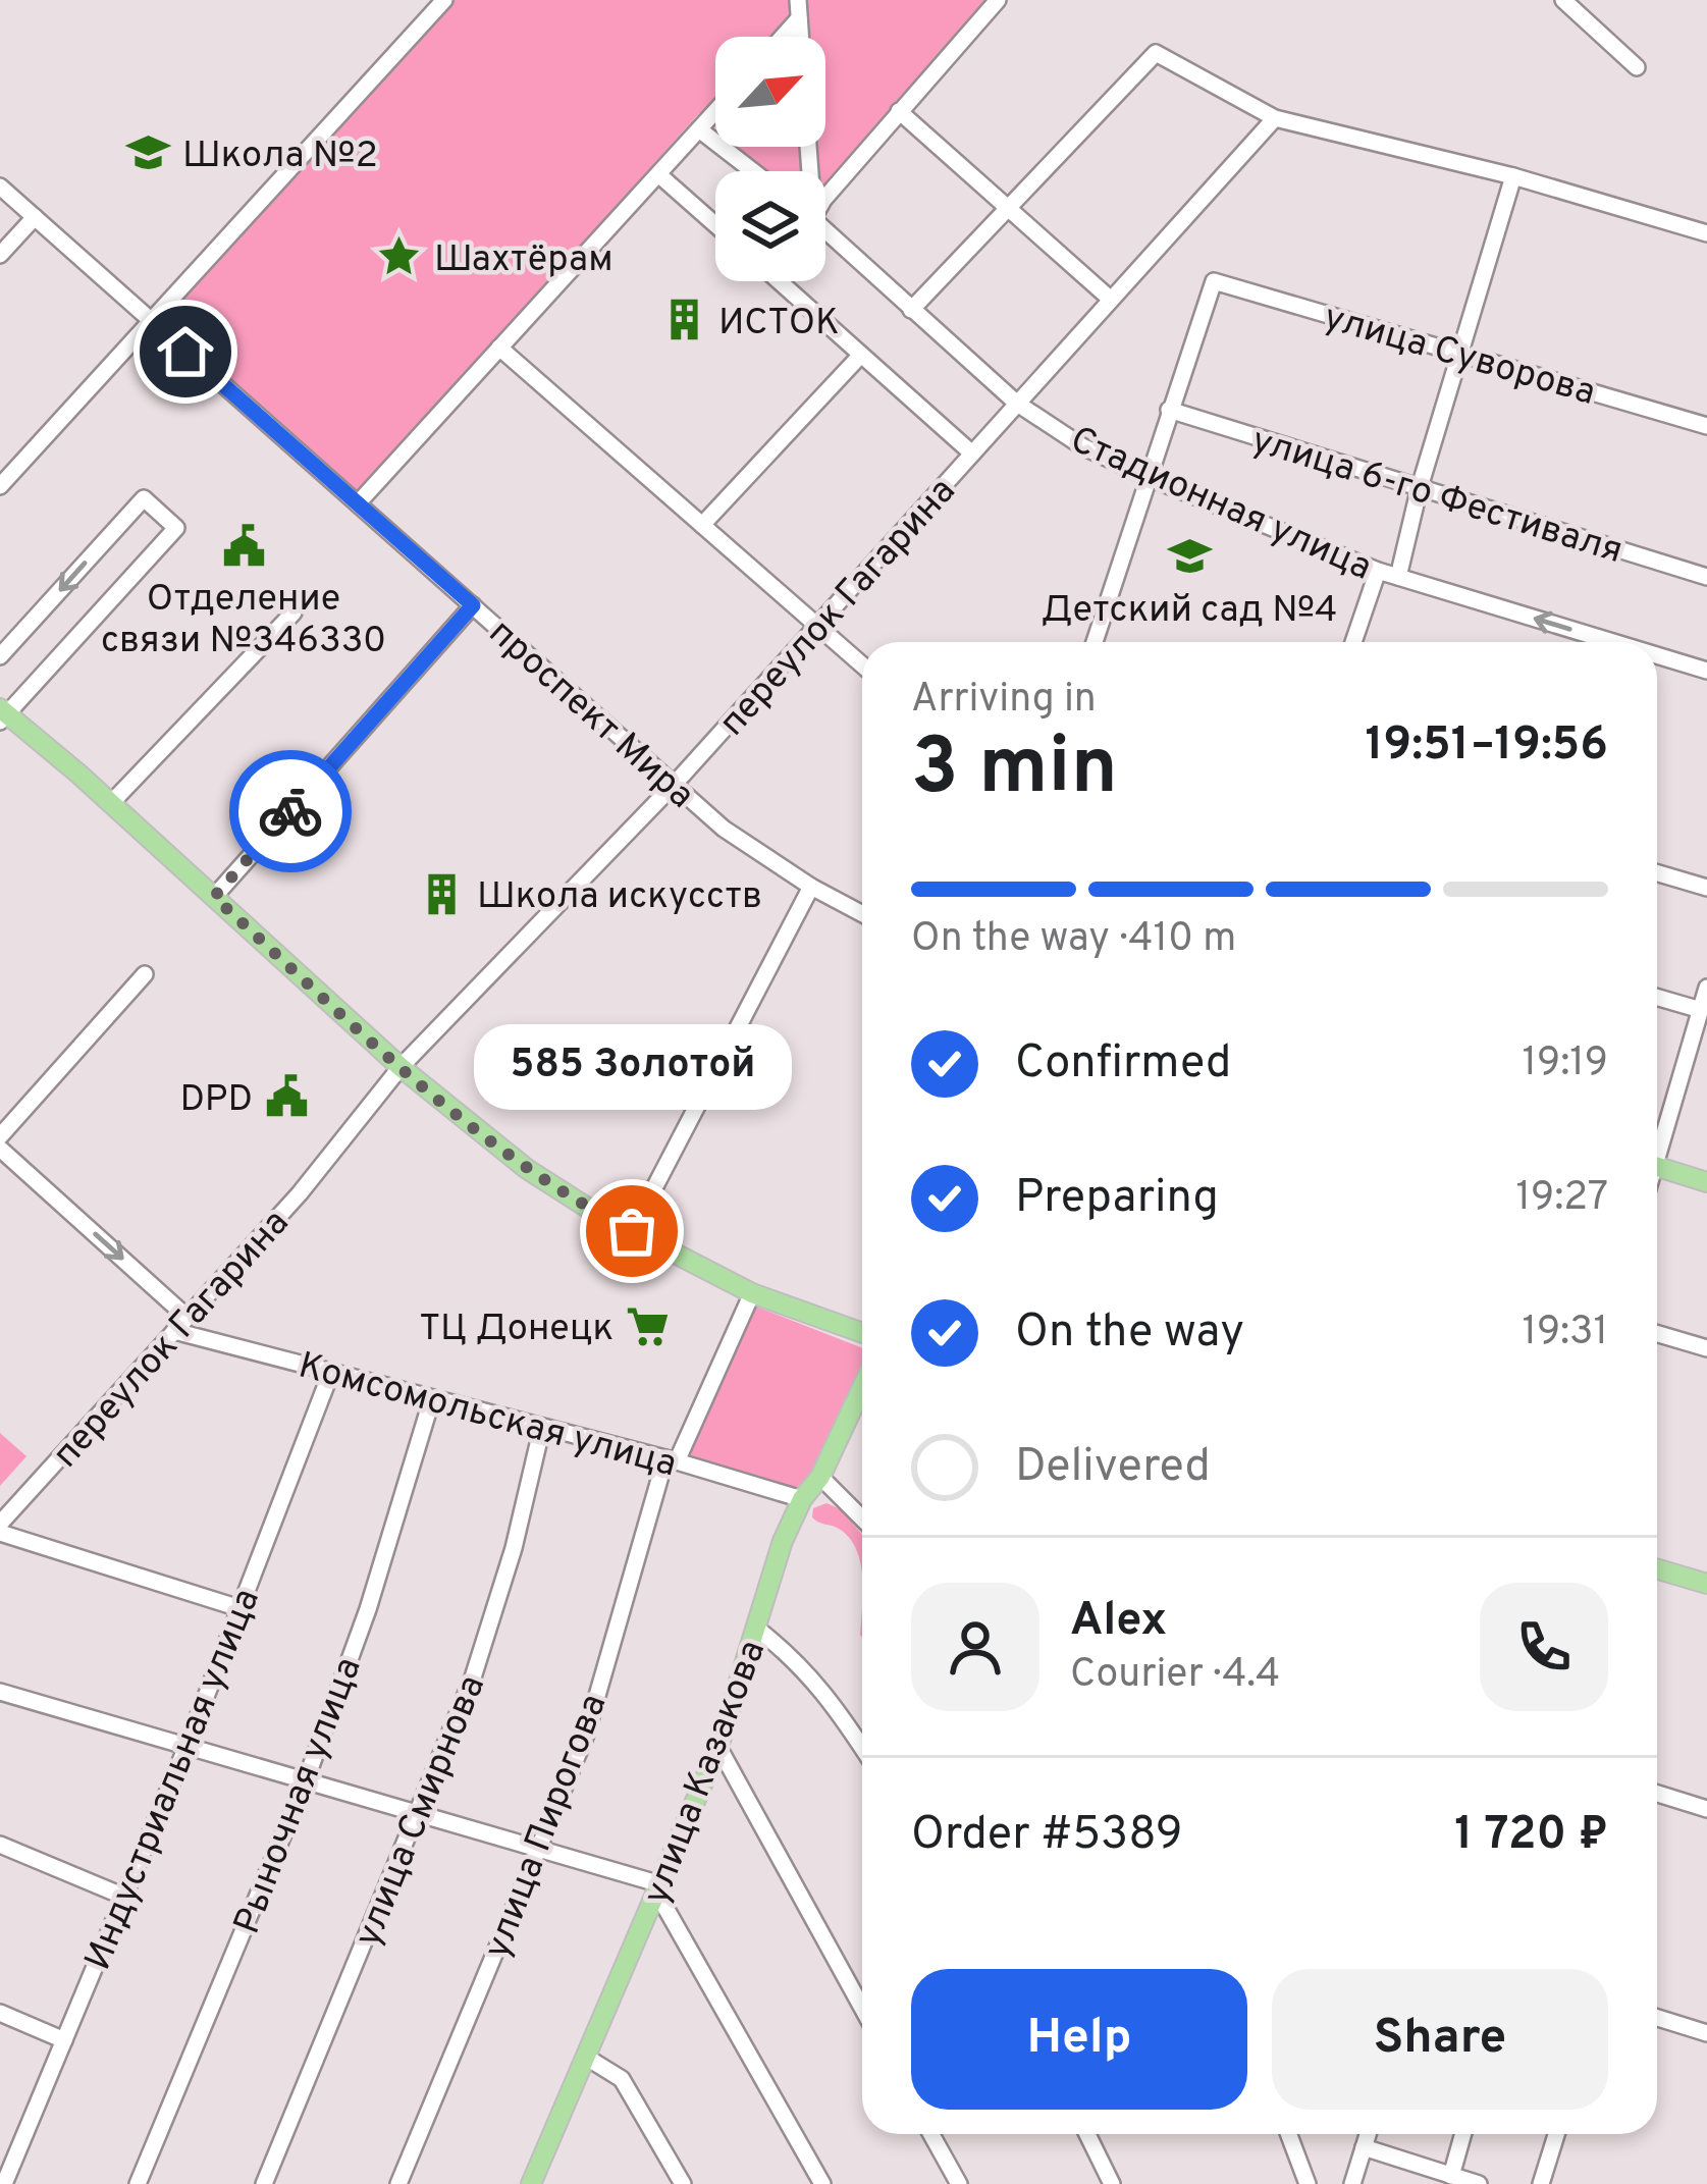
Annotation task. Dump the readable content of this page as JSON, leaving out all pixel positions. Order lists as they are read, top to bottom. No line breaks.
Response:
{"streets":{"main road":["улица Казакова"],"street":["улица Суворова","улица 6-го Фестиваля","Стадионная улица","переулок Гагарина","проспект Мира","Комсомольская улица","Индустриальная улица","Рыночная улица","улица Смирнова","улица Пирогова"]},"crossings":[["улица Суворова","улица 6-го Фестиваля"],["Стадионная улица","переулок Гагарина"],["переулок Гагарина","проспект Мира"],["переулок Гагарина","Комсомольская улица"],["Комсомольская улица","улица Казакова"],["Комсомольская улица","Индустриальная улица"],["Комсомольская улица","Рыночная улица"],["Комсомольская улица","улица Смирнова"],["Комсомольская улица","улица Пирогова"]],"places":{"school or university":["Школа №2","Детский сад №4"],"place":["Шахтёрам"],"building":["ИСТОК","Школа искусств"],"public building":["Отделение связи №346330","DPD"],"other":["585 Золотой"],"supermarket":["ТЦ Донецк"]},"north":"top right","page":{"heading":["3 min","Arriving in","19:51–19:56"],"panel":["Alex","Courier · 4.4","Order #5389","1 720 ₽"],"bar":"On the way · 410 m","list":[["Confirmed","19:19"],["Preparing","19:27"],["On the way","19:31"],"Delivered"],"bubble":"585 Золотой","buttons":["Help","Share"]}}
